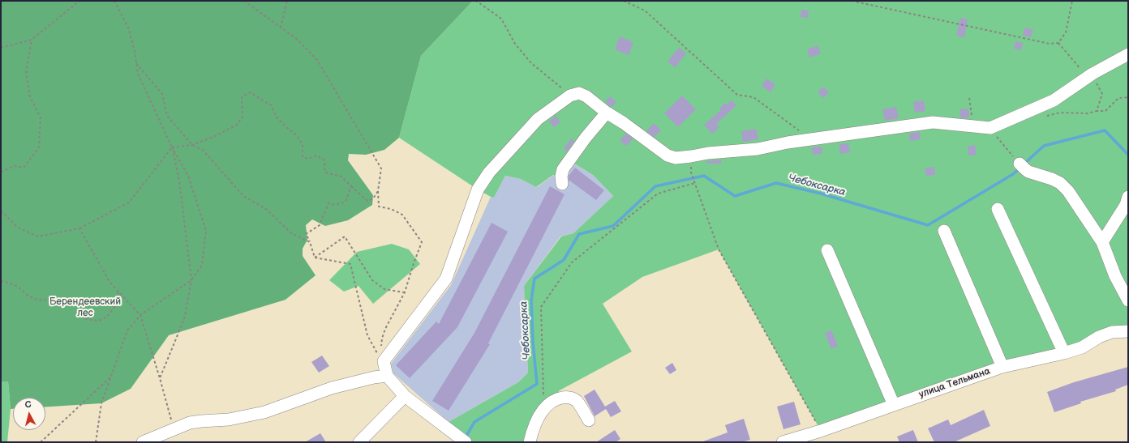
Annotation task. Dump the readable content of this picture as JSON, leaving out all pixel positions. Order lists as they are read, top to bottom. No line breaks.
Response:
{"streets":{"street":["улица Тельмана"]},"water":["Чебоксарка"],"parks":["Берендеевский лес"],"north":"top"}
